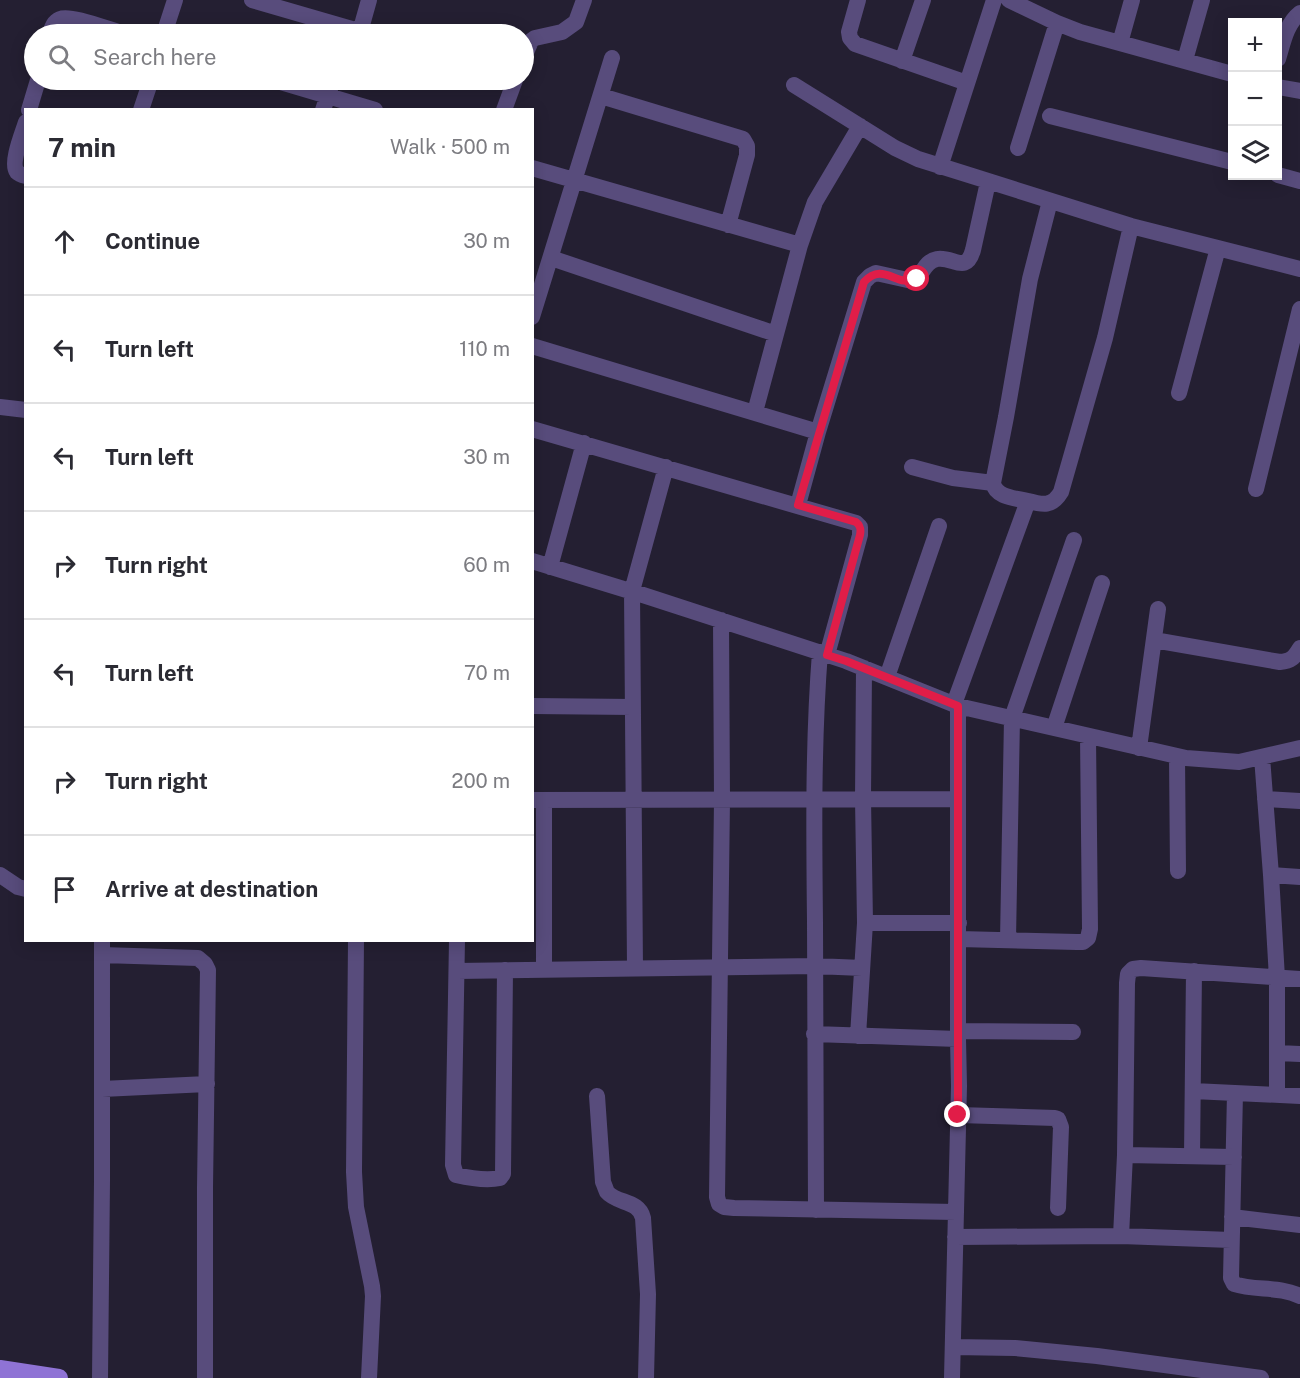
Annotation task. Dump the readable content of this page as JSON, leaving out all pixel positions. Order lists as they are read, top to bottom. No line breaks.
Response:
{"page":{"map_buttons":["+","−"],"search":"Search here","heading":["7 min","Walk · 500 m"],"list":[["Continue","30 m"],["Turn left","110 m"],["Turn left","30 m"],["Turn right","60 m"],["Turn left","70 m"],["Turn right","200 m"],"Arrive at destination"]}}
